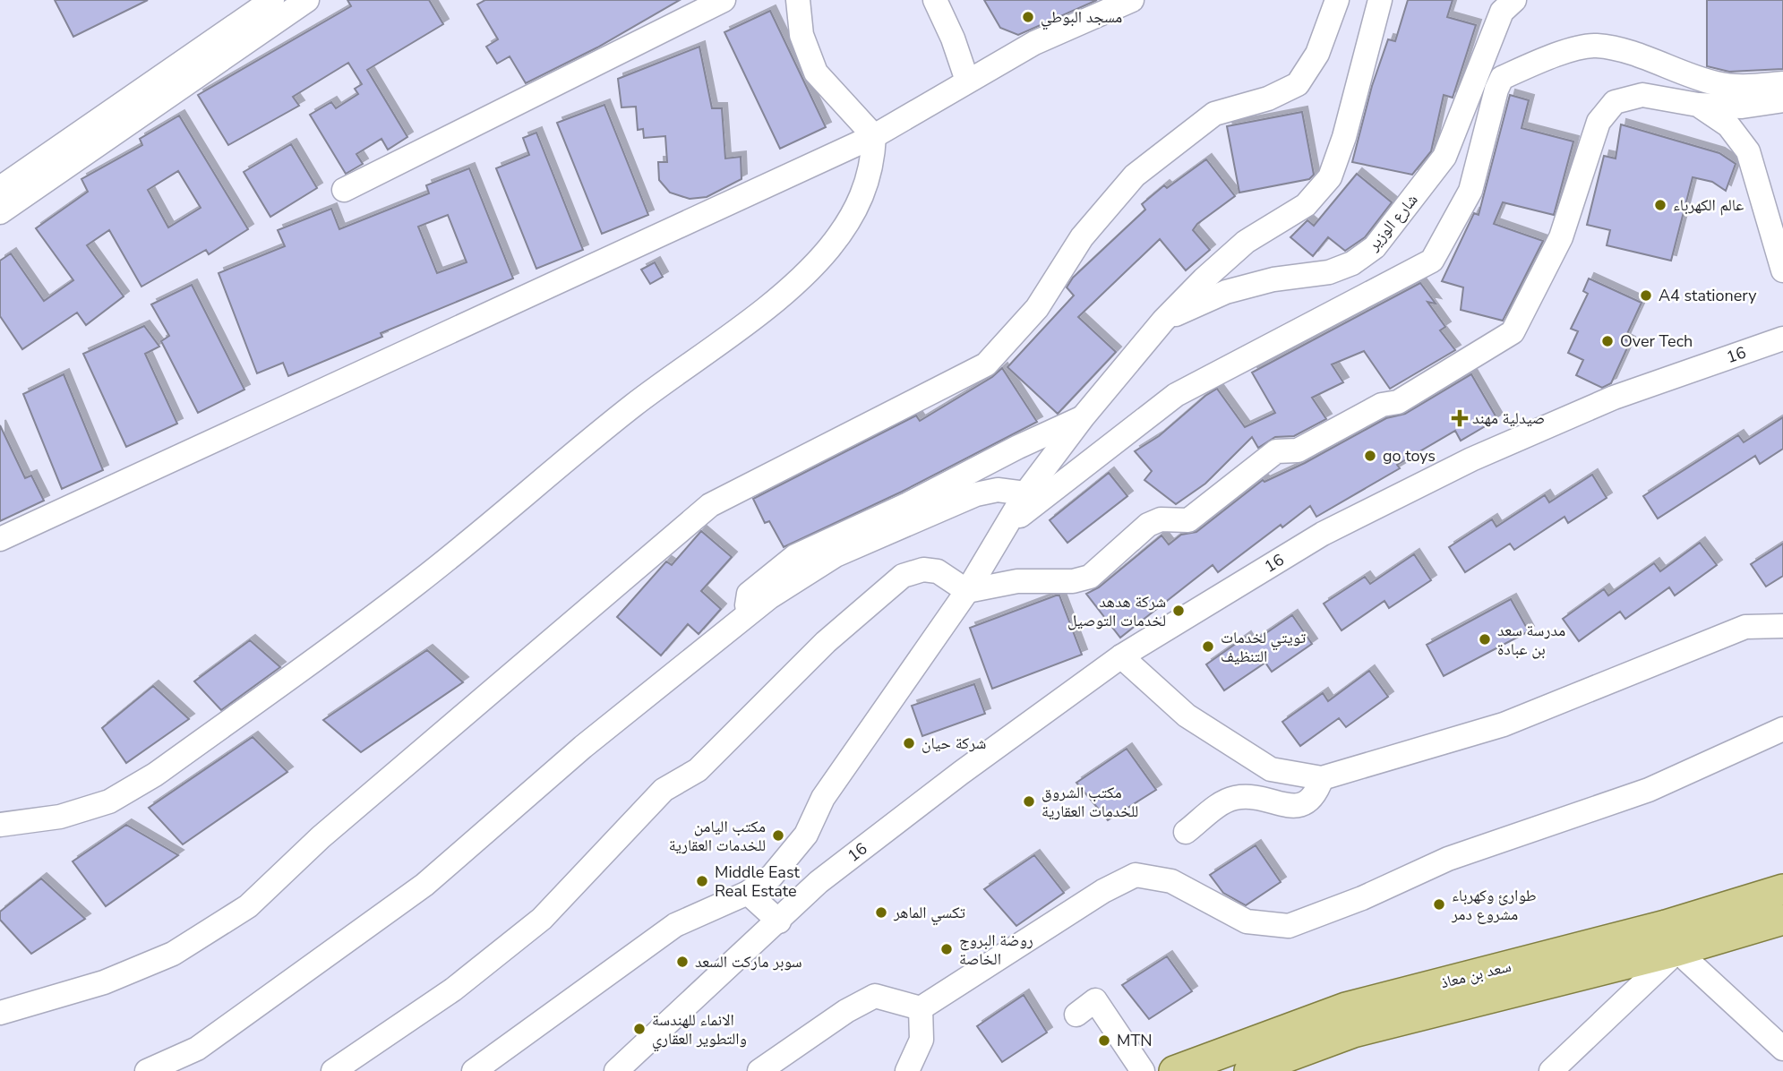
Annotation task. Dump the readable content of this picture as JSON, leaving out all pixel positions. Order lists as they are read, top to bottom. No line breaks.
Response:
{"streets":{"main road":["سعد بن معاذ"],"street":["شارع الوزير","16"]},"places":{"other":["مسجد البوطي","عالم الكهرباء","A4 stationery","Over Tech","go toys","شركة هدهد لخدمات التوصيل","مدرسة سعد بن عبادة","تويتي لخدمات التنظيف","شركة حيان","مكتب الشروق للخدمات العقارية","مكتب اليامن للخدمات العقارية","Middle East Real Estate","طوارئ وكهرباء مشروع دمر","تكسي الماهر","روضة البروج الخاصة","سوبر ماركت السعد","الانماء للهندسة والتطوير العقاري","MTN"],"health":["صيدلية مهند"]}}
